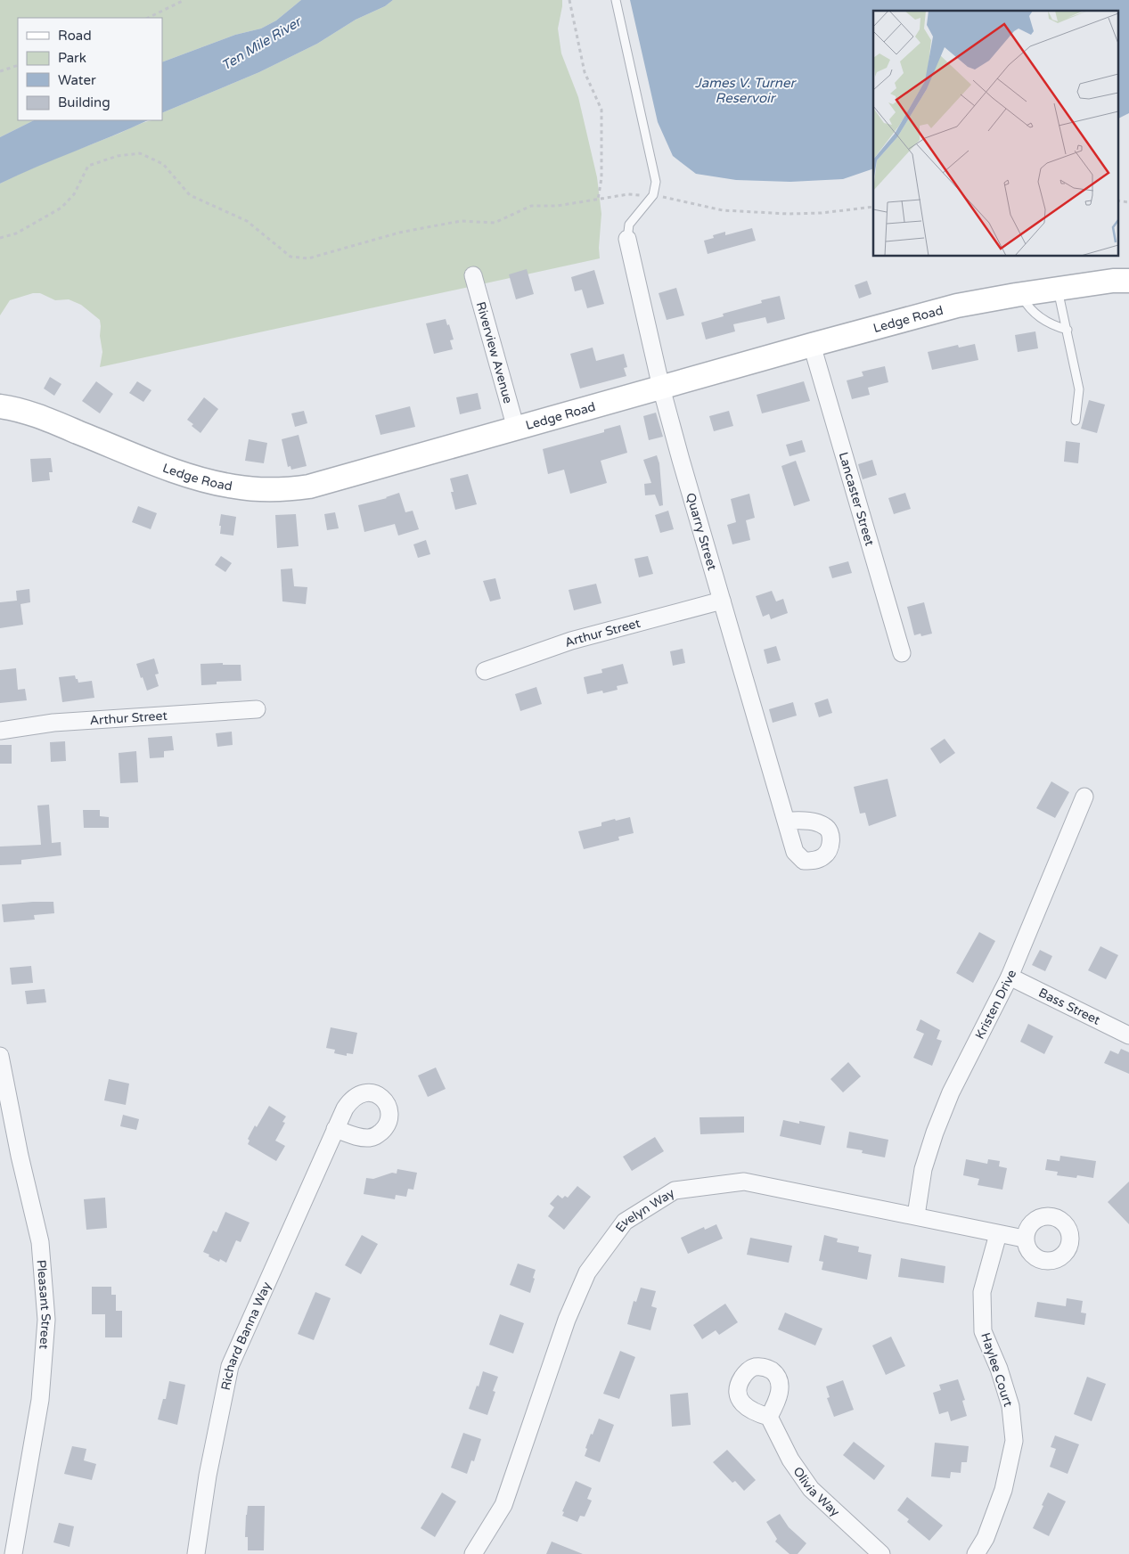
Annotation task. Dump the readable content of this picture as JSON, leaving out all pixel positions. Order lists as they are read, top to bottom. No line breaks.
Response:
{"streets":{"street":["Ledge Road","Riverview Avenue","Lancaster Street","Quarry Street","Arthur Street","Kristen Drive","Bass Street","Evelyn Way","Pleasant Street","Richard Banna Way","Haylee Court","Olivia Way"]},"crossings":[["Ledge Road","Riverview Avenue"],["Ledge Road","Lancaster Street"],["Ledge Road","Quarry Street"],["Quarry Street","Arthur Street"],["Kristen Drive","Bass Street"],["Kristen Drive","Evelyn Way"],["Evelyn Way","Haylee Court"]],"water":["Ten Mile River","James V. Turner Reservoir"],"legend":["Road","Park","Water","Building"]}
